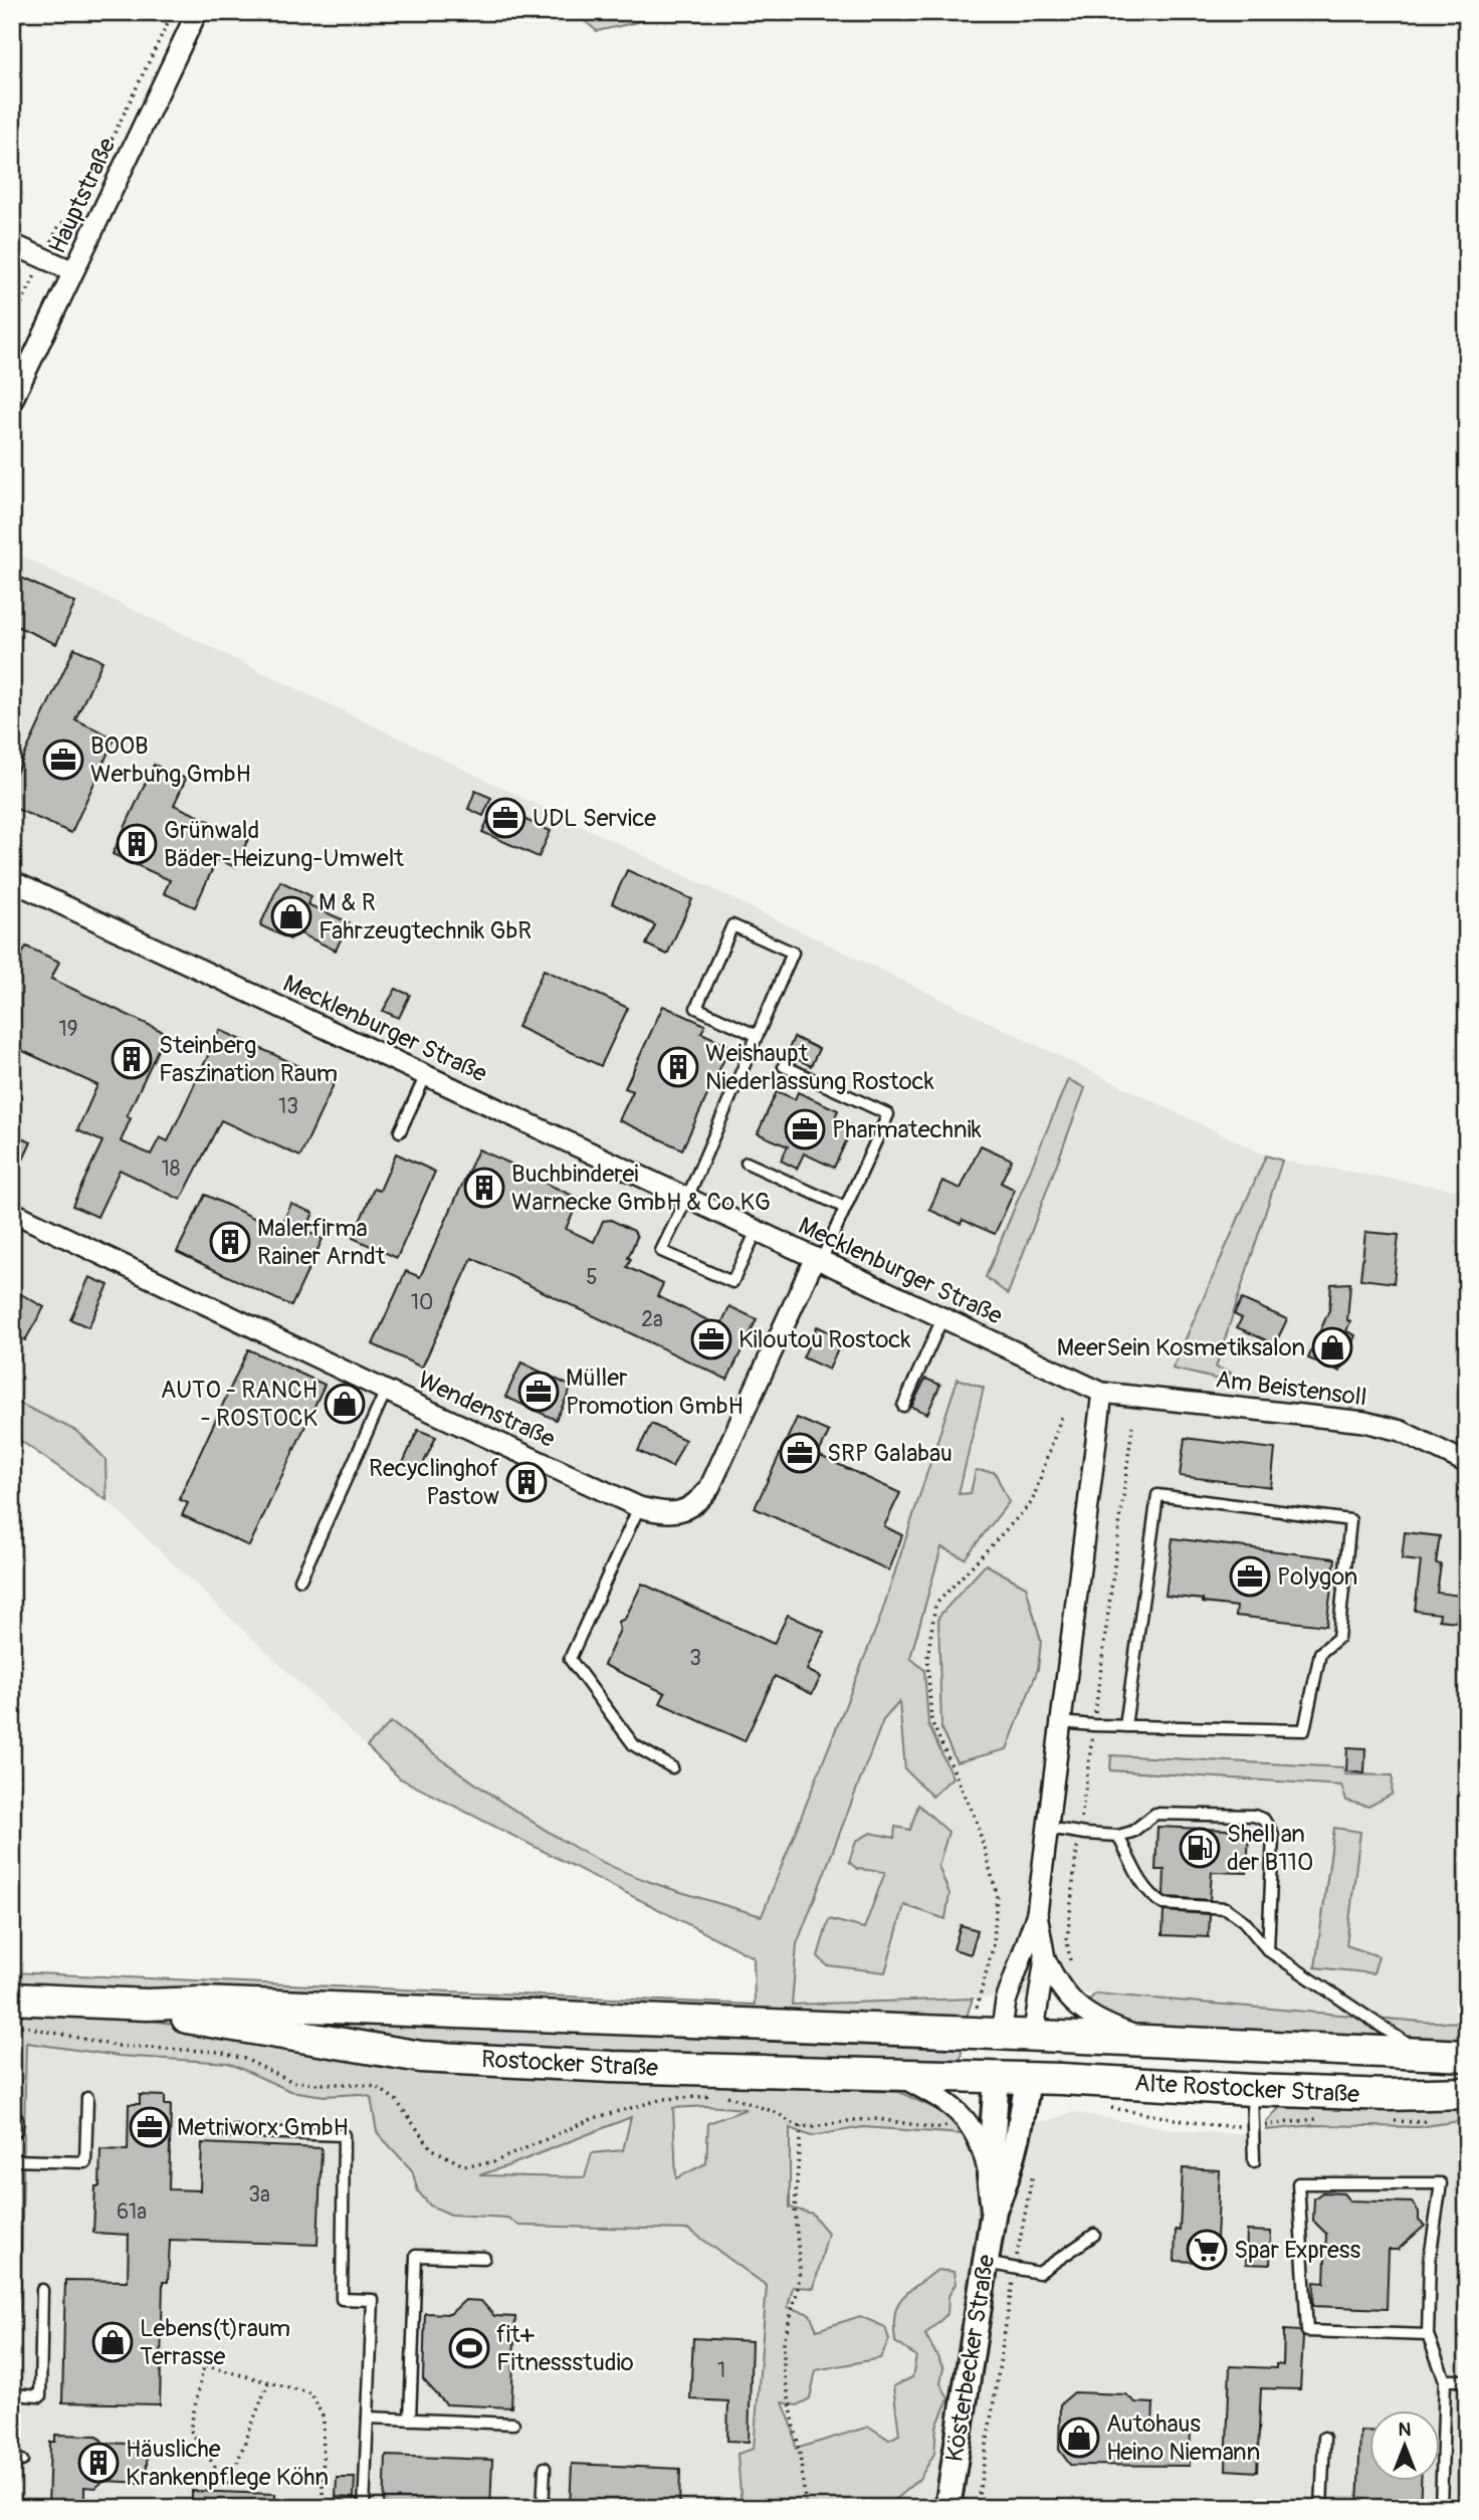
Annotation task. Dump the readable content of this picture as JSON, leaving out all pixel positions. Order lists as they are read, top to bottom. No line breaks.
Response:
{"streets":{"main road":["Rostocker Straße","Alte Rostocker Straße"],"street":["Hauptstraße","Mecklenburger Straße","Am Beistensoll","Wendenstraße","Kösterbecker Straße"]},"crossings":[["Mecklenburger Straße","Am Beistensoll"],["Mecklenburger Straße","Wendenstraße"],["Rostocker Straße","Alte Rostocker Straße"],["Rostocker Straße","Kösterbecker Straße"],["Alte Rostocker Straße","Kösterbecker Straße"]],"places":{"office":["BOOB Werbung GmbH","UDL Service","Pharmatechnik","Kiloutou Rostock","Müller Promotion GmbH","SRP Galabau","Polygon","Metriworx GmbH"],"building":["Grünwald Bäder-Heizung-Umwelt","Steinberg Faszination Raum","Weishaupt Niederlassung Rostock","Buchbinderei Warnecke GmbH & Co KG","Malerfirma Rainer Arndt","Recyclinghof Pastow","Häusliche Krankenpflege Köhn"],"shop":["M & R Fahrzeugtechnik GbR","MeerSein Kosmetiksalon","AUTO - RANCH - ROSTOCK","Lebens(t)raum Terrasse","Autohaus Heino Niemann"],"fuel station":["Shell an der B110"],"supermarket":["Spar Express"],"sports":["fit+ Fitnessstudio"]},"house_numbers":["19","13","18","5","10","2a","3","3a","61a","1"],"north":"top"}
